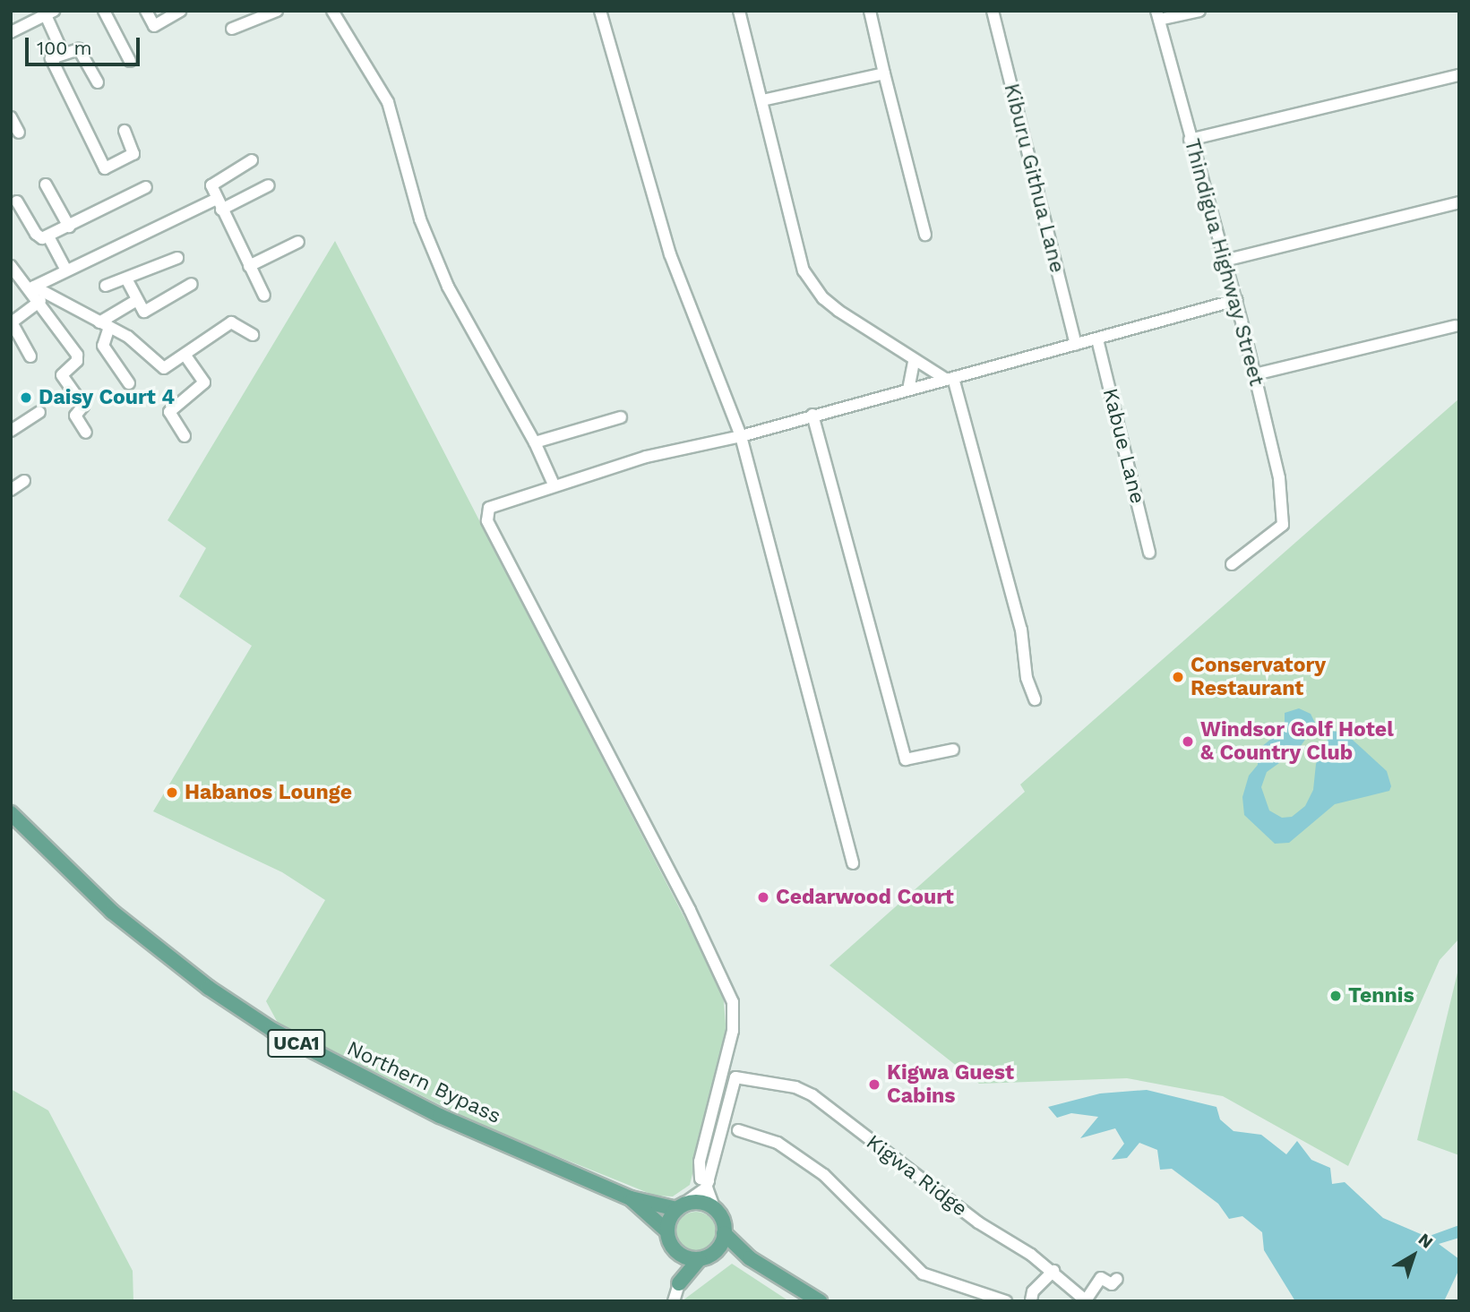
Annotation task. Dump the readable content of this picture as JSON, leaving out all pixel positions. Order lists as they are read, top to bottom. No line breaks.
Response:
{"streets":{"main road":["UCA1","Northern Bypass"],"street":["Kiburu Githua Lane","Thindigua Highway Street","Kabue Lane","Kigwa Ridge"]},"crossings":[["UCA1","Northern Bypass"]],"places":["Daisy Court 4","Conservatory Restaurant","Windsor Golf Hotel & Country Club","Habanos Lounge","Cedarwood Court","Tennis","Kigwa Guest Cabins"],"scale_bar":"100 m","north":"top right"}
